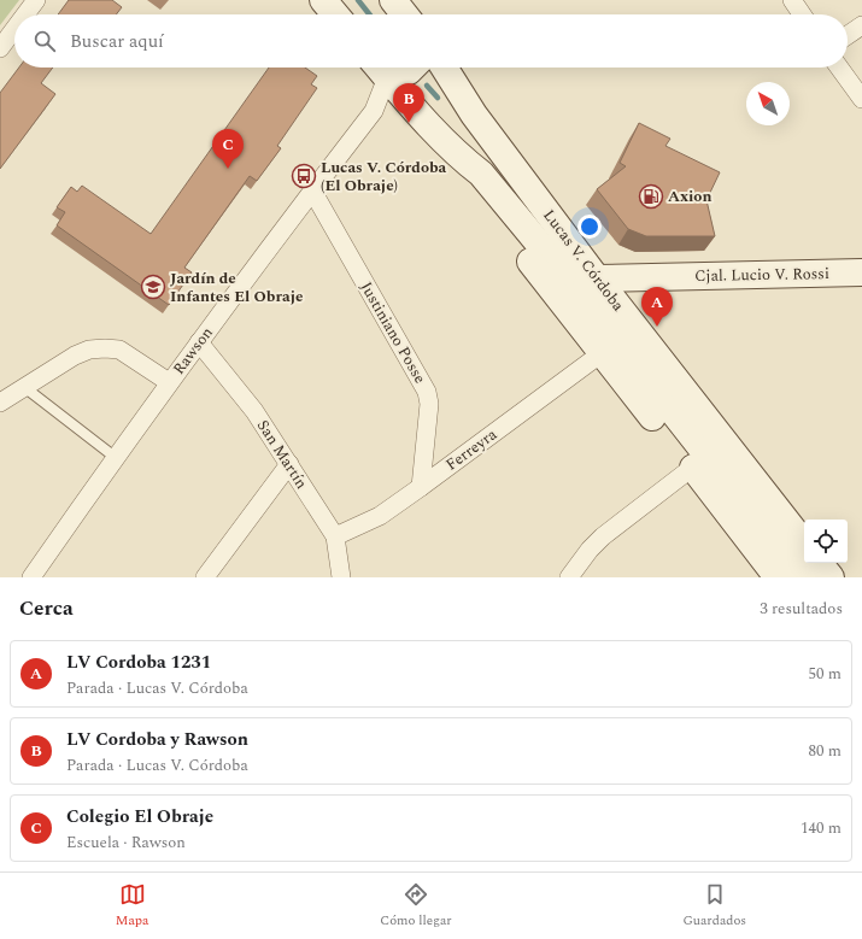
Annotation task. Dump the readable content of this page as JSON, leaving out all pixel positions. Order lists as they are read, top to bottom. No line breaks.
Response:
{"streets":{"street":["Lucas V. Córdoba","Cjal. Lucio V. Rossi","Justiniano Posse","Rawson","Ferreyra","San Martín"]},"crossings":[["Lucas V. Córdoba","Cjal. Lucio V. Rossi"],["Lucas V. Córdoba","Rawson"],["Lucas V. Córdoba","Ferreyra"],["Justiniano Posse","Rawson"],["Justiniano Posse","Ferreyra"],["Rawson","San Martín"],["Ferreyra","San Martín"]],"places":{"bus stop":["Lucas V. Córdoba (El Obraje)"],"fuel station":["Axion"],"school or university":["Jardín de Infantes El Obraje"]},"north":"top left","page":{"search":"Buscar aquí","pins":["B","C","A"],"heading":["Cerca","3 resultados"],"list":[{"mark":"A","name":"LV Cordoba 1231","note":"Parada · Lucas V. Córdoba","value":"50 m"},{"mark":"B","name":"LV Cordoba y Rawson","note":"Parada · Lucas V. Córdoba","value":"80 m"},{"mark":"C","name":"Colegio El Obraje","note":"Escuela · Rawson","value":"140 m"}],"nav":["Mapa","Cómo llegar","Guardados"]}}
